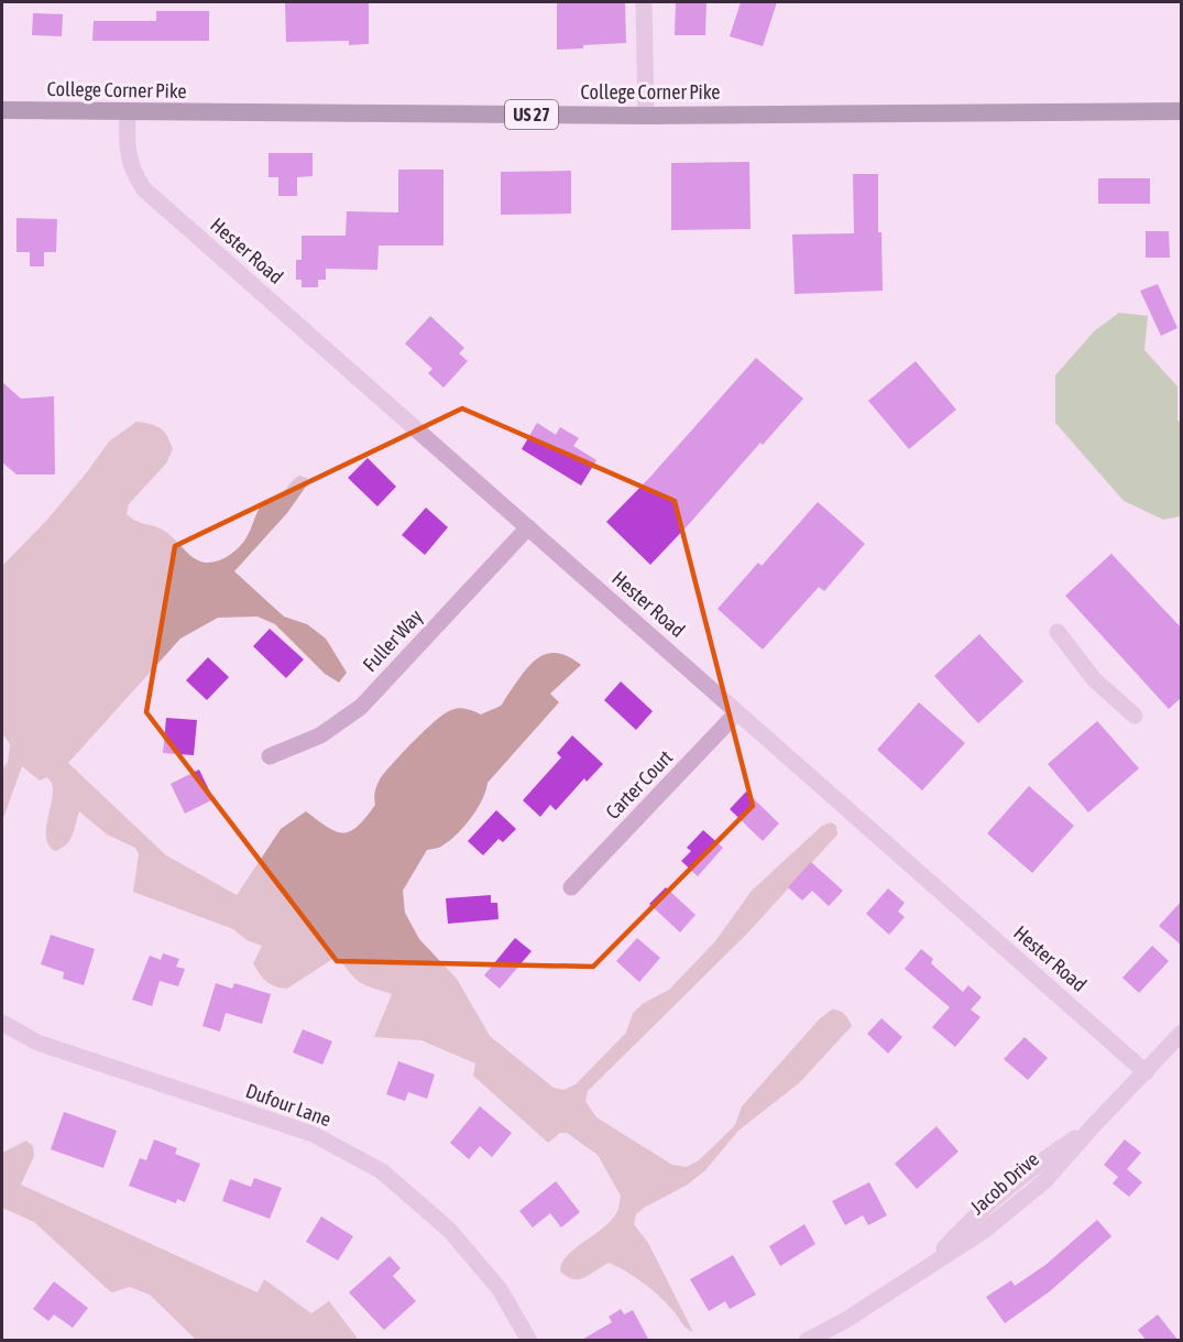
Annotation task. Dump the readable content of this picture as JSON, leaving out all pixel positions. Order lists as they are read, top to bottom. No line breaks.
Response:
{"streets":{"highway":["College Corner Pike","US 27"],"street":["Hester Road","Fuller Way","Carter Court","Dufour Lane","Jacob Drive"]},"crossings":[["College Corner Pike","Hester Road"],["Hester Road","Fuller Way"],["Hester Road","Carter Court"],["Hester Road","Jacob Drive"]]}
